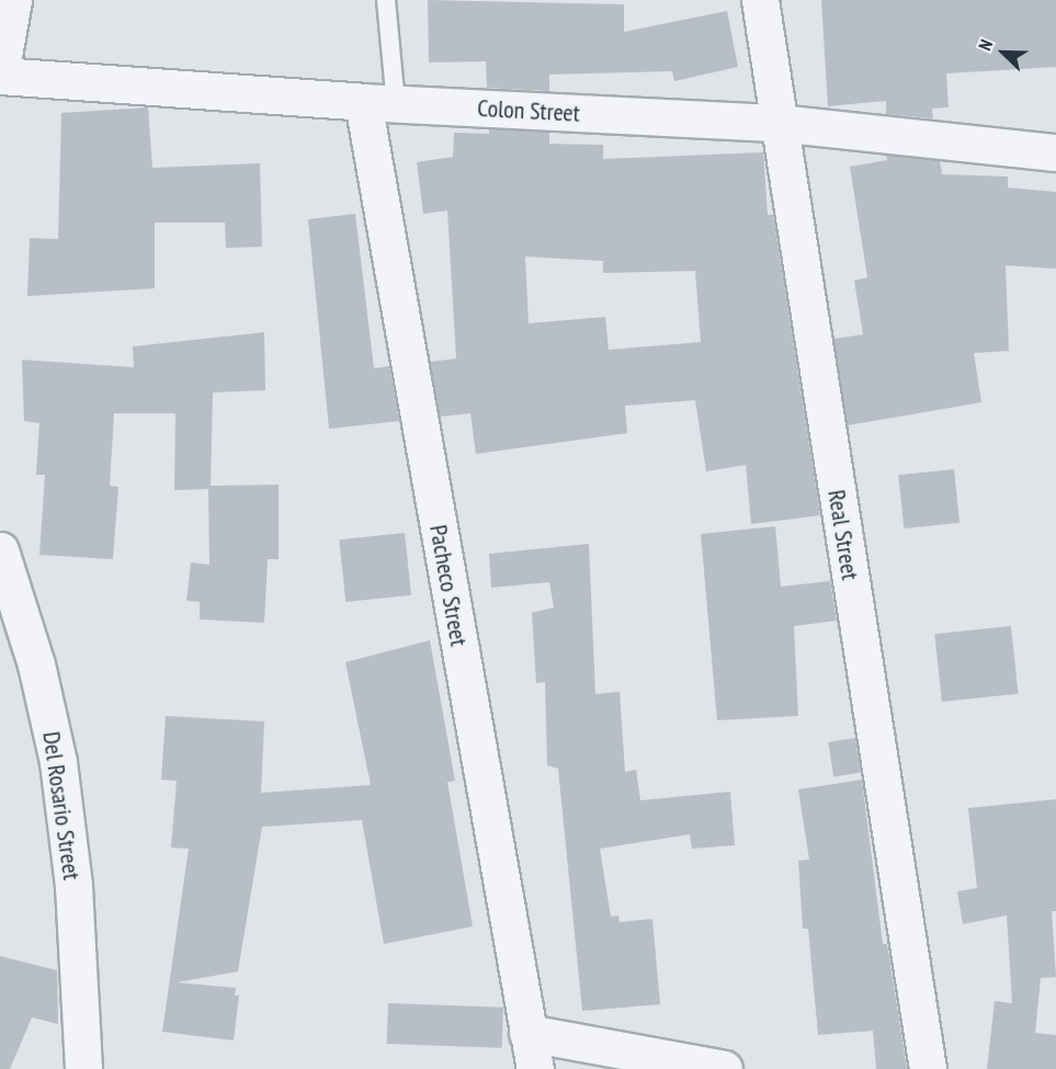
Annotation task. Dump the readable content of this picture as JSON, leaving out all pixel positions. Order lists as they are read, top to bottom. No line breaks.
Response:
{"streets":{"street":["Colon Street","Real Street","Pacheco Street","Del Rosario Street"]},"crossings":[["Colon Street","Real Street"],["Colon Street","Pacheco Street"]],"north":"top left"}
